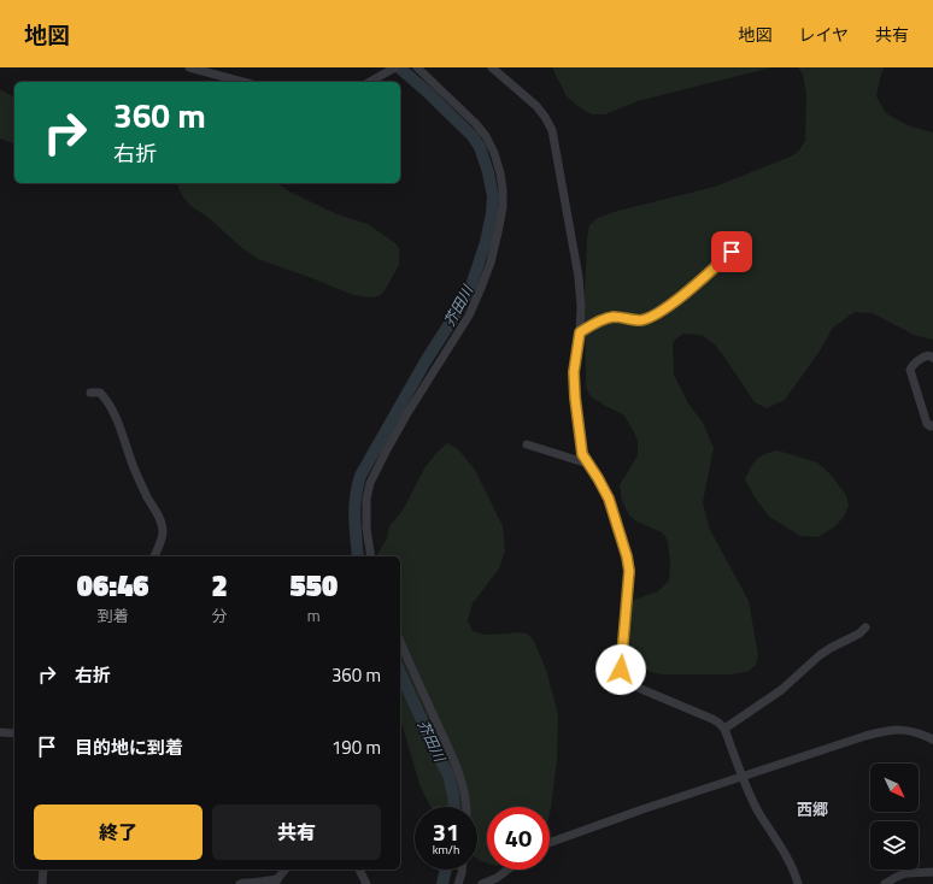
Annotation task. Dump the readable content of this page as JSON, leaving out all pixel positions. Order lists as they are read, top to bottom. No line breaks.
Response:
{"districts":["西郷"],"water":["芥田川"],"north":"bottom right","page":{"header":"地図","nav":["地図","レイヤ","共有"],"turn":["360 m","右折"],"eta":["06:46","到着","2","分","550","m"],"list":[{"name":"右折","value":"360 m"},{"name":"目的地に到着","value":"190 m"}],"buttons":["終了","共有"],"speed":"31 km/h","limit":"40"}}
